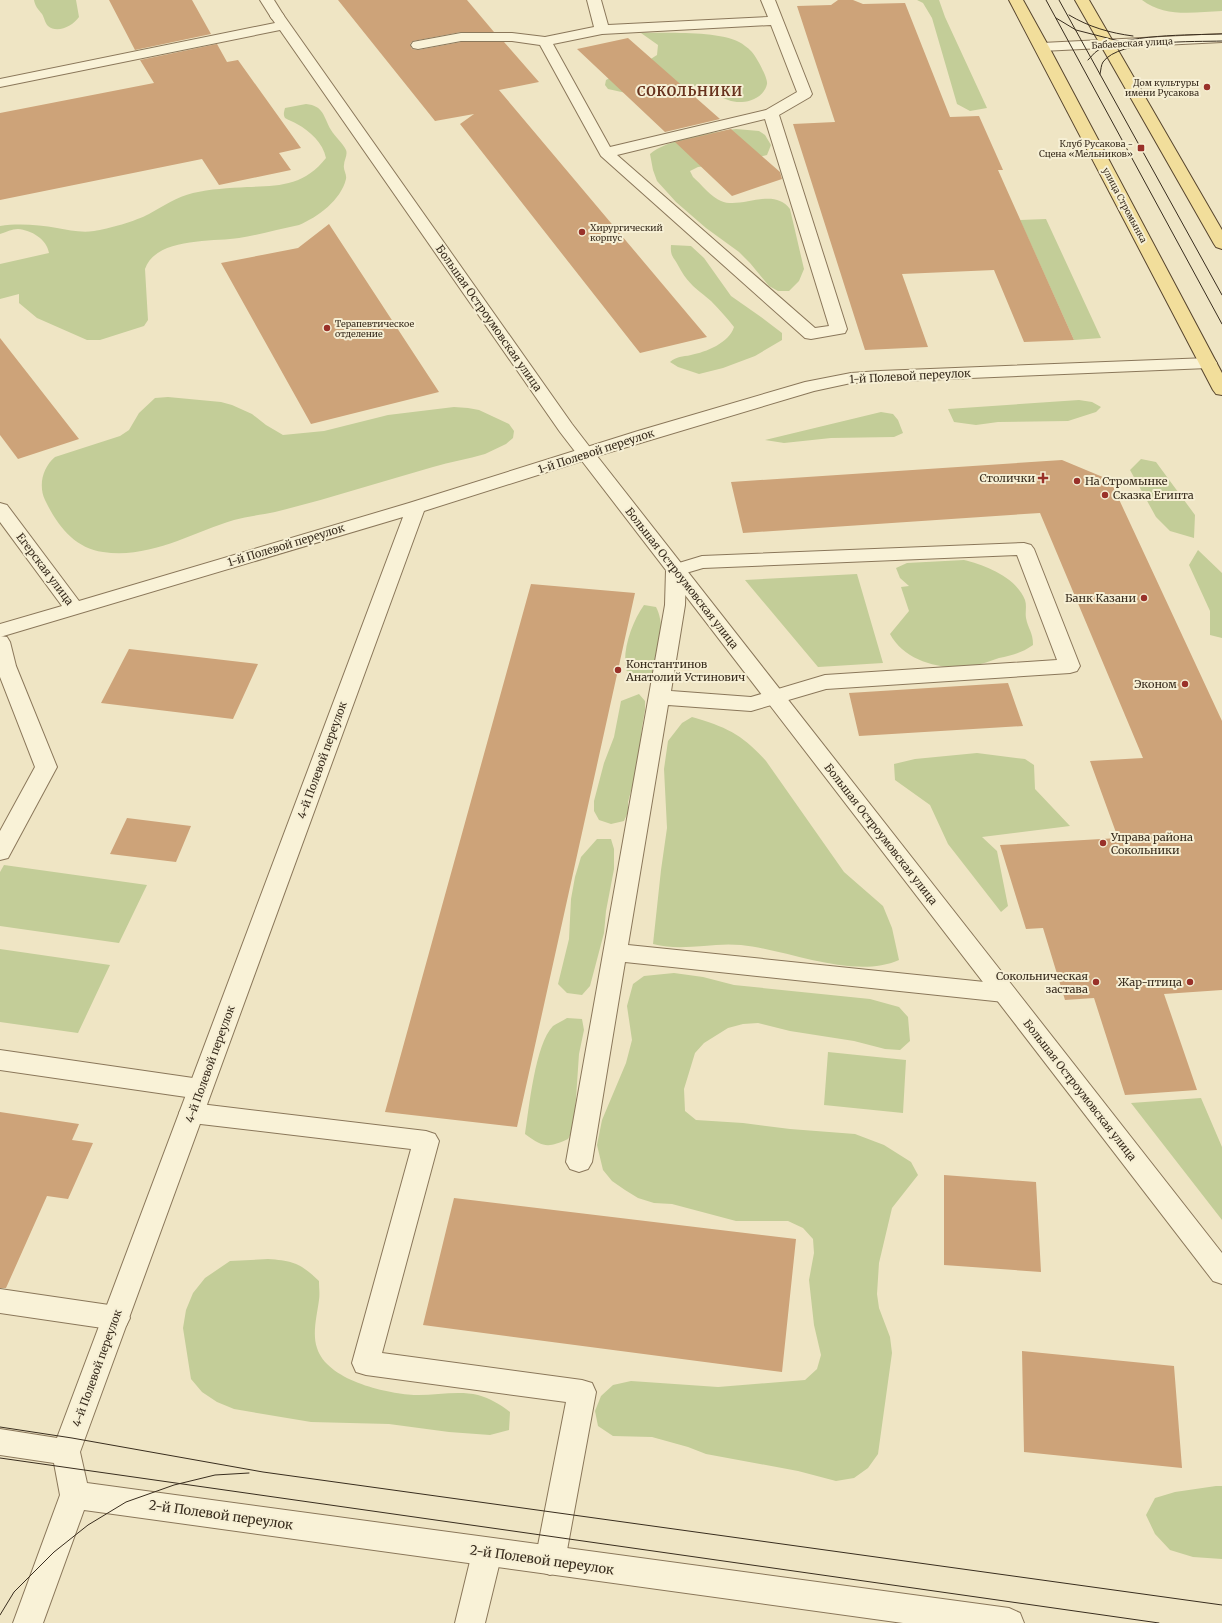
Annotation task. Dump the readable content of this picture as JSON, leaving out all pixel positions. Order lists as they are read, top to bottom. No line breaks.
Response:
{"streets":{"main road":["улица Стромынка"],"street":["Бабаевская улица","Большая Остроумовская улица","1-й Полевой переулок","Егерская улица","4-й Полевой переулок","2-й Полевой переулок"]},"crossings":[["Бабаевская улица","улица Стромынка"],["улица Стромынка","1-й Полевой переулок"],["Большая Остроумовская улица","1-й Полевой переулок"],["1-й Полевой переулок","Егерская улица"],["1-й Полевой переулок","4-й Полевой переулок"]],"districts":["СОКОЛЬНИКИ"],"places":{"other":["Дом культуры имени Русакова","Хирургический корпус","Терапевтическое отделение","На Стромынке","Сказка Египта","Банк Казани","Константинов Анатолий Устинович","Эконом","Управа района Сокольники","Сокольническая застава","Жар-птица"],"transit":["Клуб Русакова - Сцена «Мельников»"],"health":["Столички"]}}
